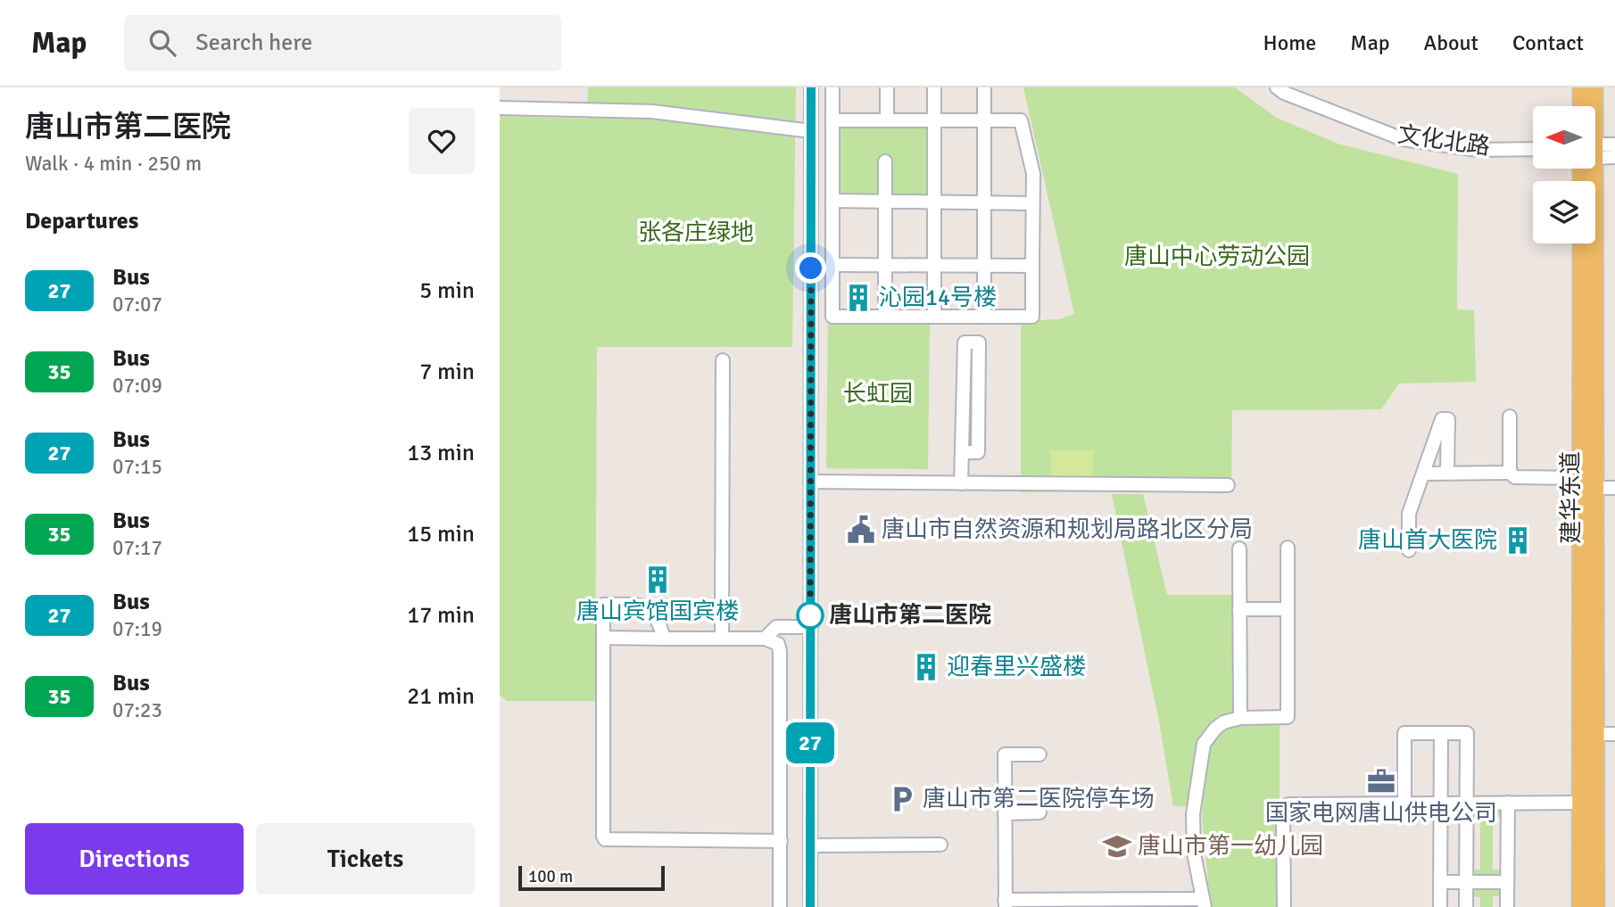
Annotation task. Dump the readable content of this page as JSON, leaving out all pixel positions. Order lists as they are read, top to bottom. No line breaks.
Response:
{"streets":{"main road":["建华东道"],"street":["文化北路"]},"parks":["张各庄绿地","唐山中心劳动公园","长虹园"],"places":{"building":["沁园14号楼","唐山首大医院","唐山宾馆国宾楼","迎春里兴盛楼"],"public building":["唐山市自然资源和规划局路北区分局"],"other":["唐山市第二医院"],"office":["国家电网唐山供电公司"],"parking":["唐山市第二医院停车场"],"school or university":["唐山市第一幼儿园"]},"lines":["bus line 27"],"scale_bar":"100 m","north":"left","page":{"header":"Map","search":"Search here","nav":["Home","Map","About","Contact"],"heading":[["唐山市第二医院","Walk · 4 min · 250 m"],"Departures"],"on_map":"27","list":[{"mark":"27","name":"Bus","note":"07:07","value":"5 min"},{"mark":"35","name":"Bus","note":"07:09","value":"7 min"},{"mark":"27","name":"Bus","note":"07:15","value":"13 min"},{"mark":"35","name":"Bus","note":"07:17","value":"15 min"},{"mark":"27","name":"Bus","note":"07:19","value":"17 min"},{"mark":"35","name":"Bus","note":"07:23","value":"21 min"}],"buttons":["Directions","Tickets"],"scale":"100 m"}}
